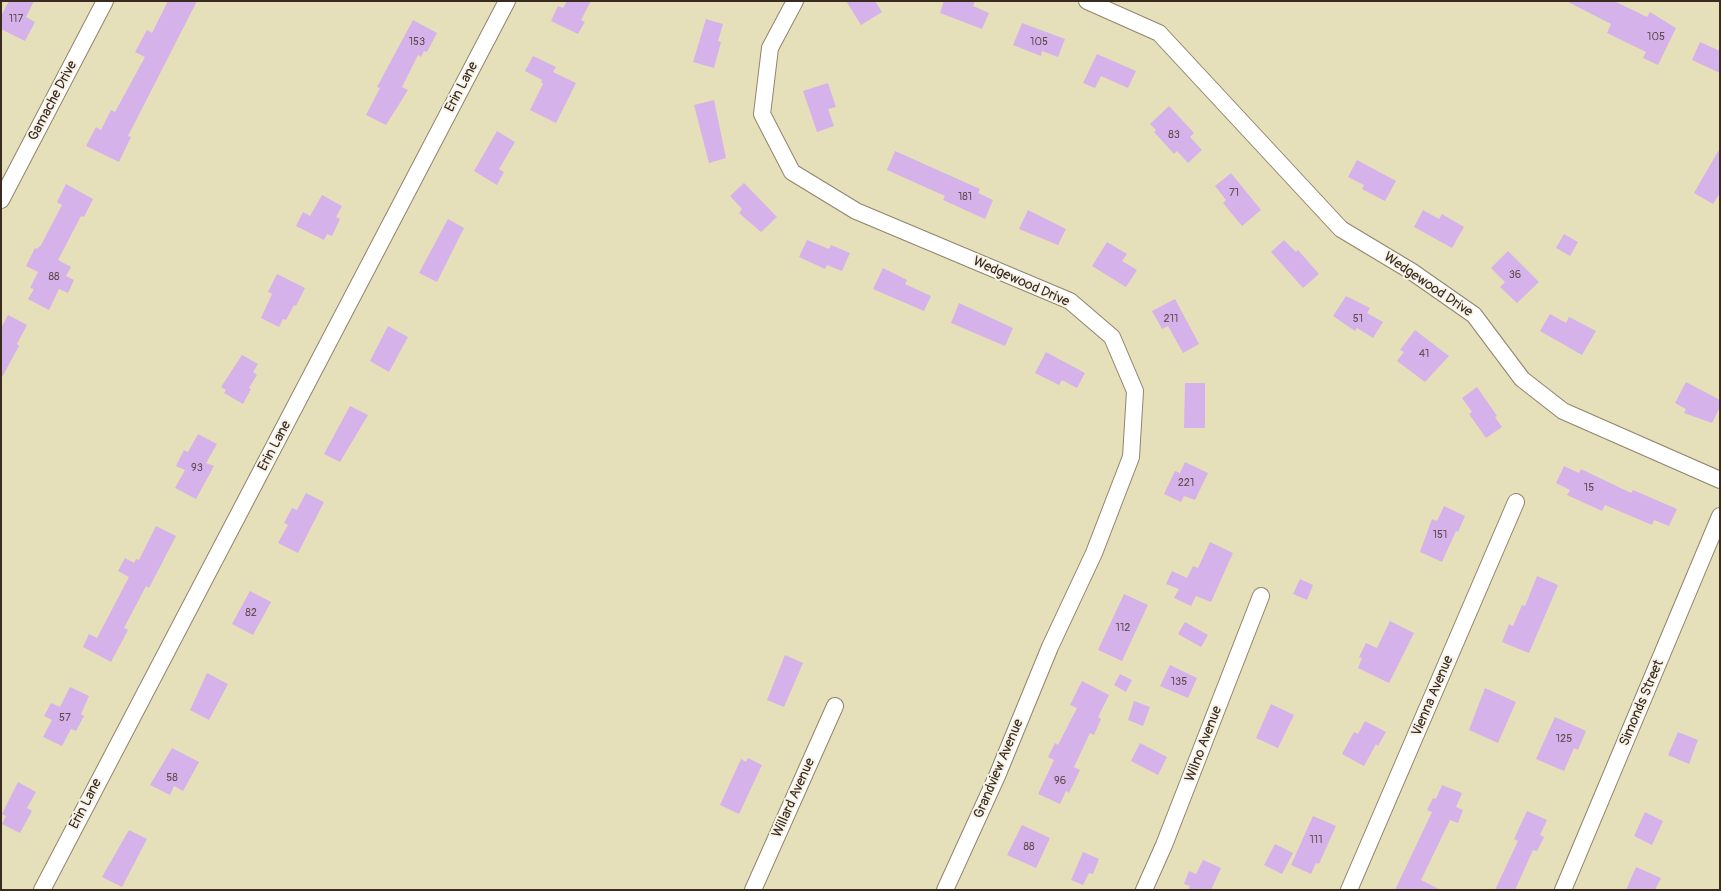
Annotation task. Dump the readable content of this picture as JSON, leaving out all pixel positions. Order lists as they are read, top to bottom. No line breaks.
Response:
{"streets":{"street":["Erin Lane","Gamache Drive","Wedgewood Drive","Vienna Avenue","Simonds Street","Wilno Avenue","Grandview Avenue","Willard Avenue"]},"crossings":[["Wedgewood Drive","Grandview Avenue"]],"house_numbers":["117","105","153","105","83","71","181","36","88","211","51","41","93","221","15","151","82","112","135","57","125","58","96","111","88"]}
